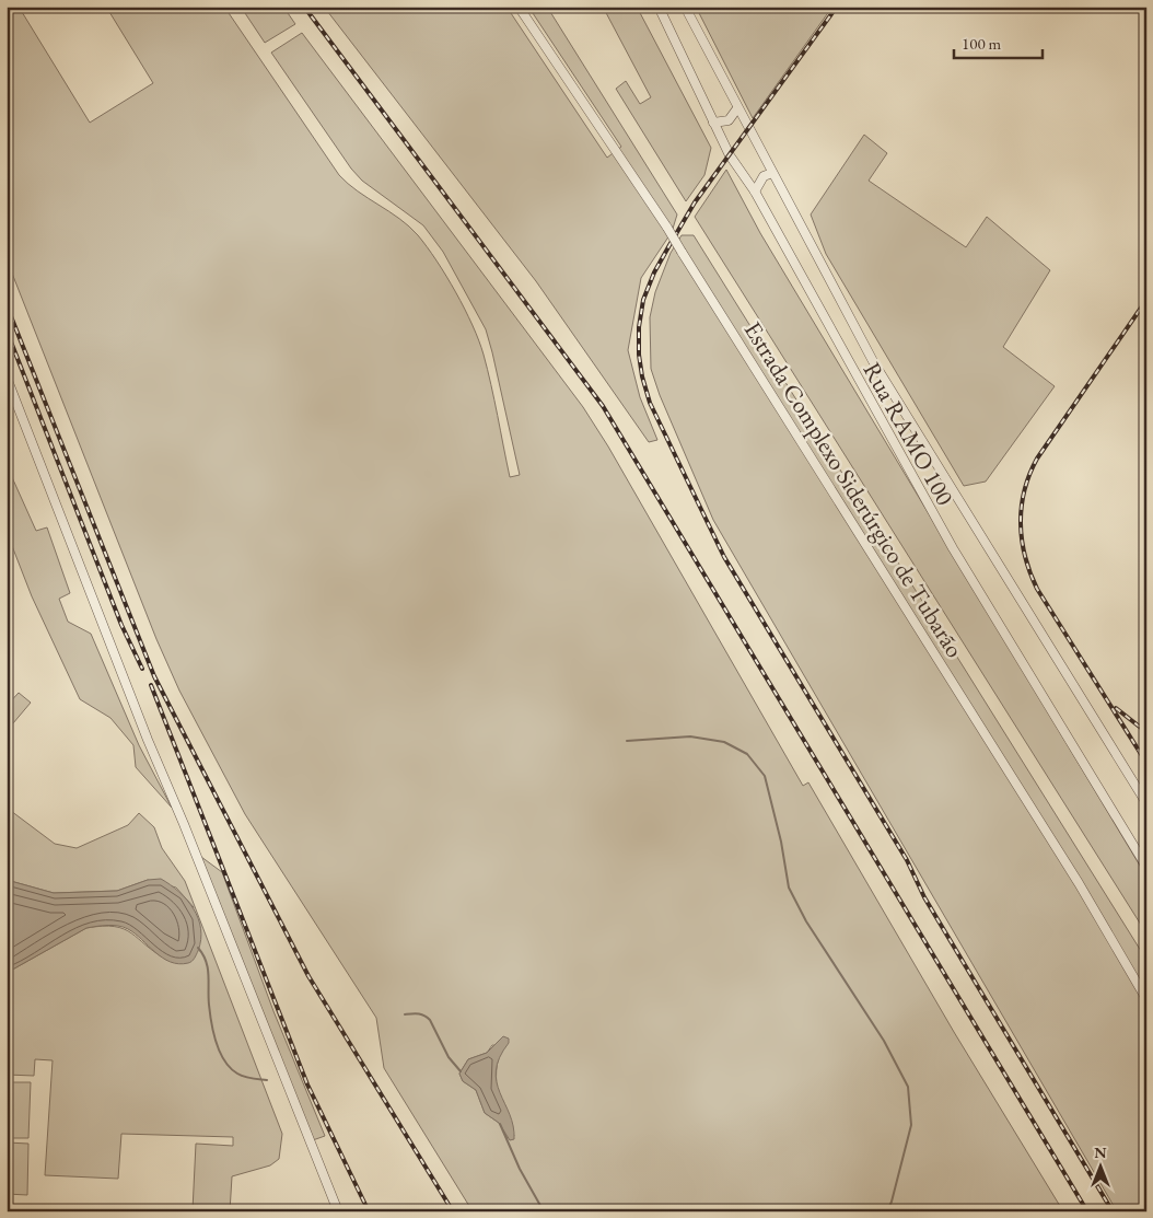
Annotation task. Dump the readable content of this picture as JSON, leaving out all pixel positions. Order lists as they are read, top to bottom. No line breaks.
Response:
{"streets":{"street":["Rua RAMO 100","Estrada Complexo Siderúrgico de Tubarão"]},"scale_bar":"100 m","north":"top"}
